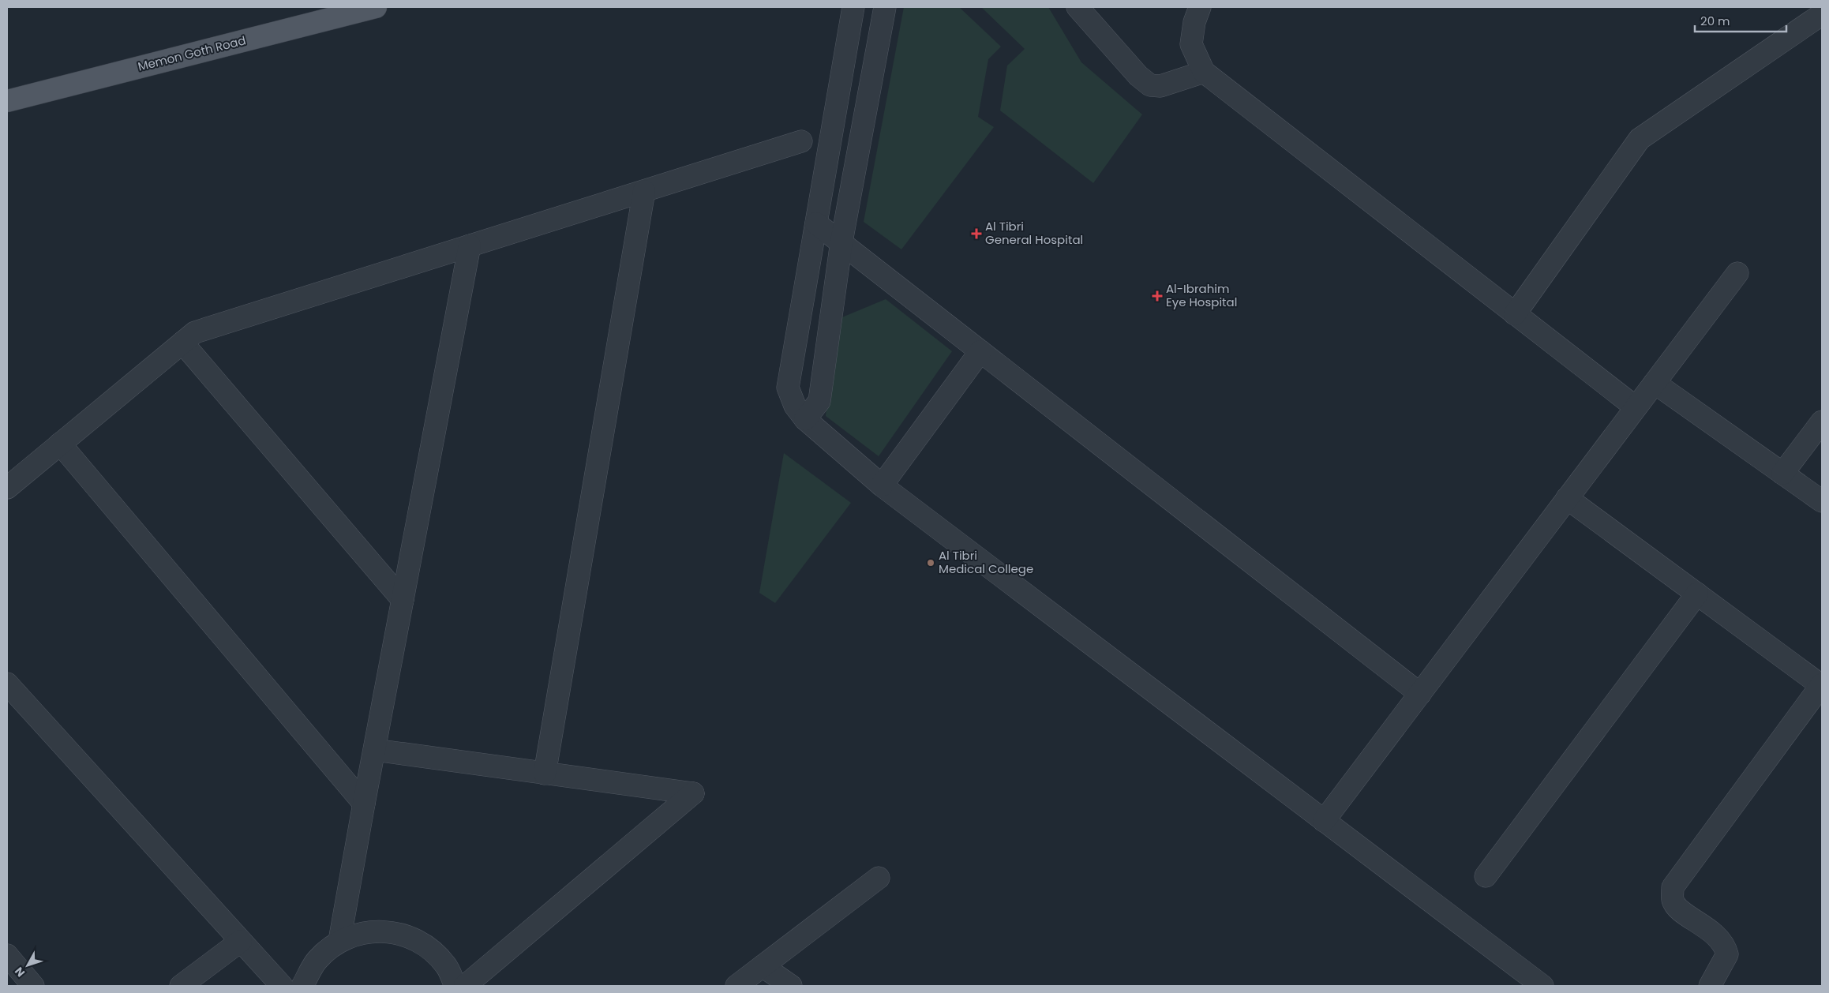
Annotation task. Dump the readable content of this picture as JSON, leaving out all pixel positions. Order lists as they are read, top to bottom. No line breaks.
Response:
{"streets":{"main road":["Memon Goth Road"]},"places":{"health":["Al Tibri General Hospital","Al-Ibrahim Eye Hospital"],"other":["Al Tibri Medical College"]},"scale_bar":"20 m","north":"bottom left"}
